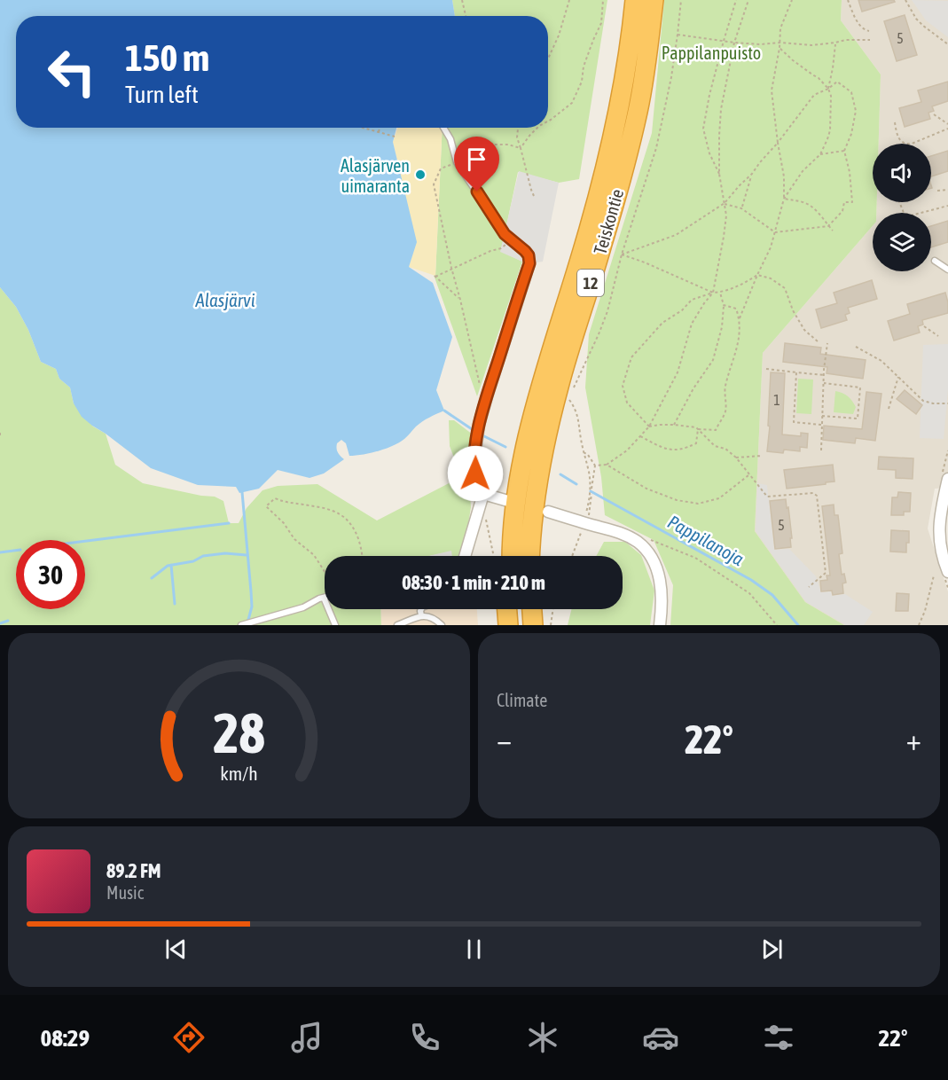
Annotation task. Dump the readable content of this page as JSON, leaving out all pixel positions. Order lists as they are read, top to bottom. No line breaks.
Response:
{"streets":{"highway":["Teiskontie","12"]},"water":["Alasjärvi","Pappilanoja"],"parks":["Pappilanpuisto"],"places":["Alasjärven uimaranta"],"house_numbers":["5","1","5"],"page":{"turn":["150 m","Turn left"],"limit":"30","trip":"08:30 · 1 min · 210 m","tile":"Climate","heat":["−","22°","+"],"song":["89.2 FM","Music"],"tabs":["08:29","22°"],"gauge":["28","km/h"]}}
